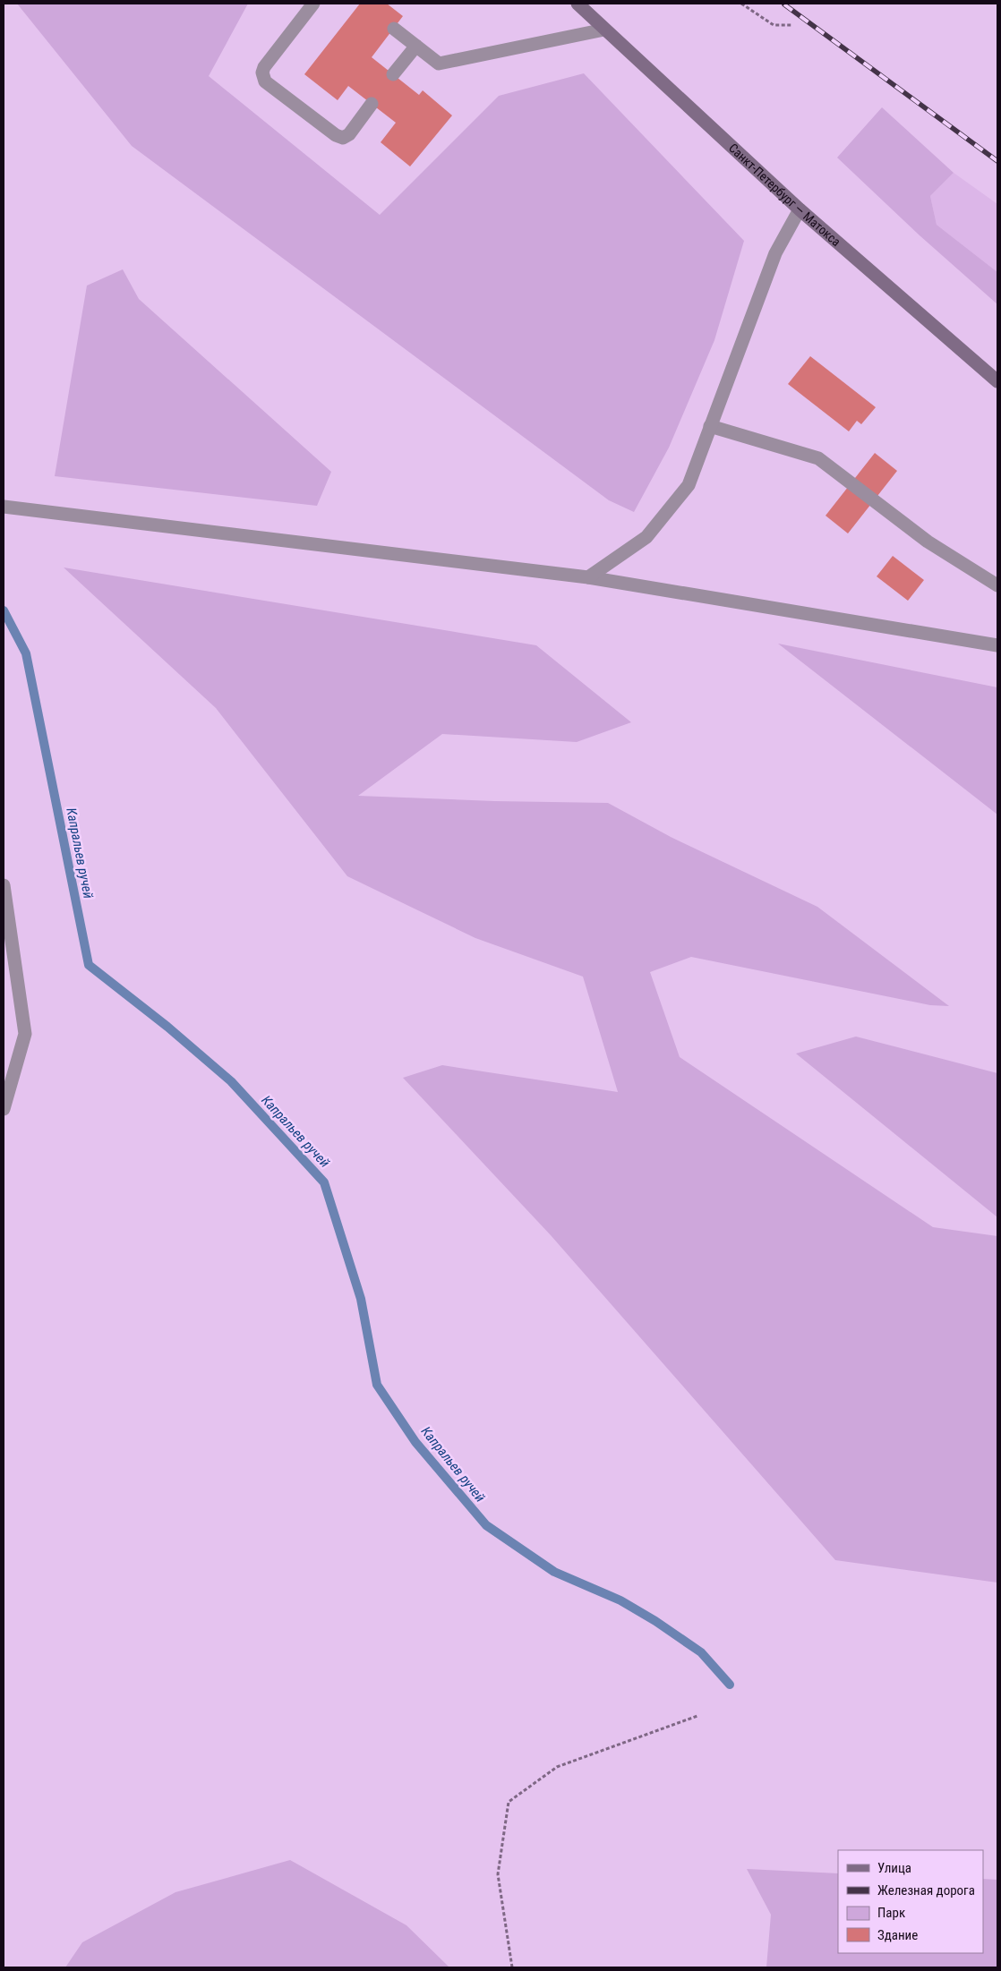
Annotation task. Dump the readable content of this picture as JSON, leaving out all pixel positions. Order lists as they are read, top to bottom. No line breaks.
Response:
{"streets":{"main road":["Санкт-Петербург — Матокса"]},"water":["Капральев ручей"],"legend":["Улица","Железная дорога","Парк","Здание"]}
